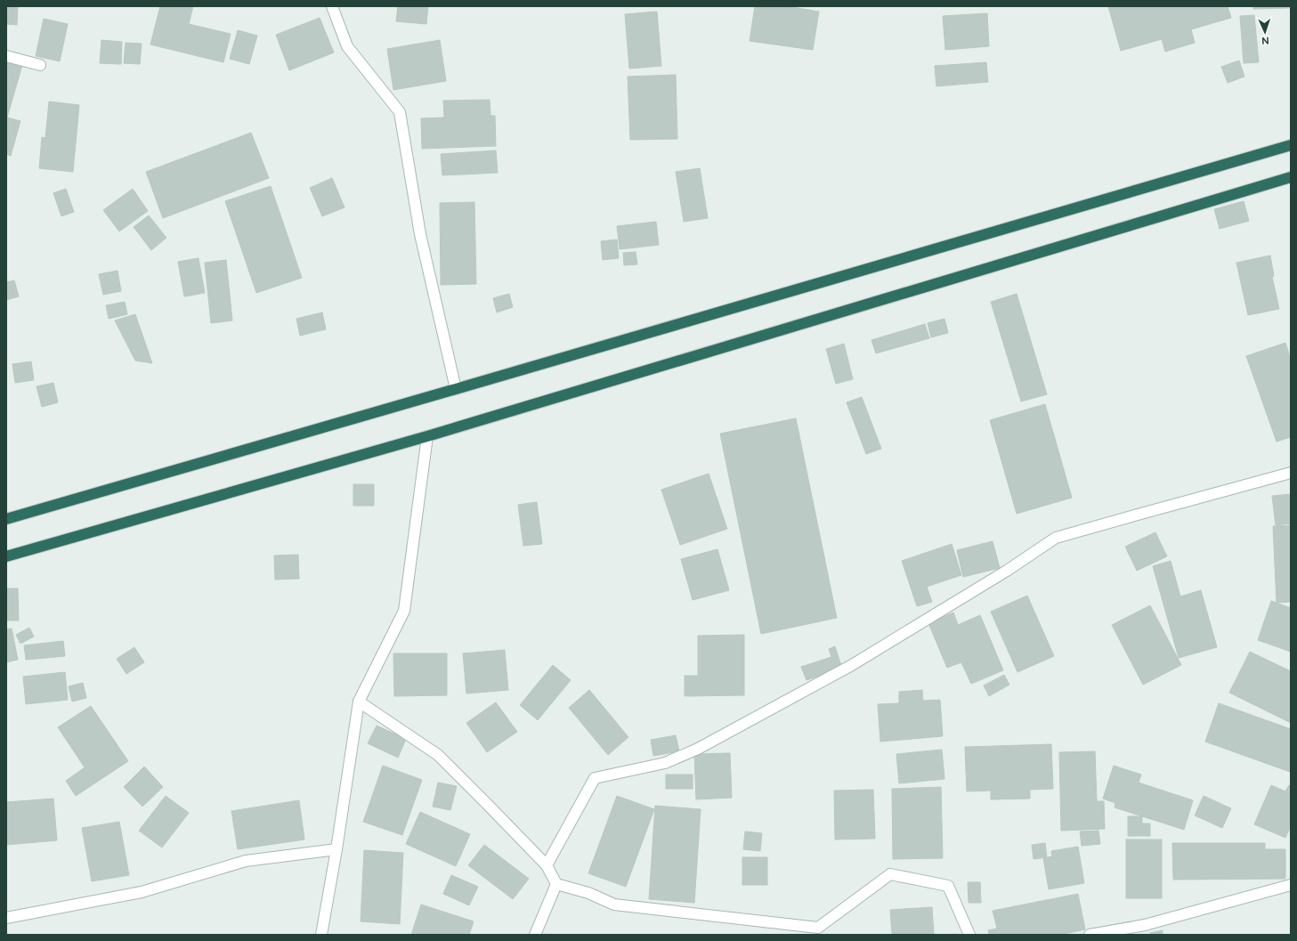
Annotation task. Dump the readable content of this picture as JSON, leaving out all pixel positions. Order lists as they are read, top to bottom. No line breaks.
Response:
{"north":"bottom"}
